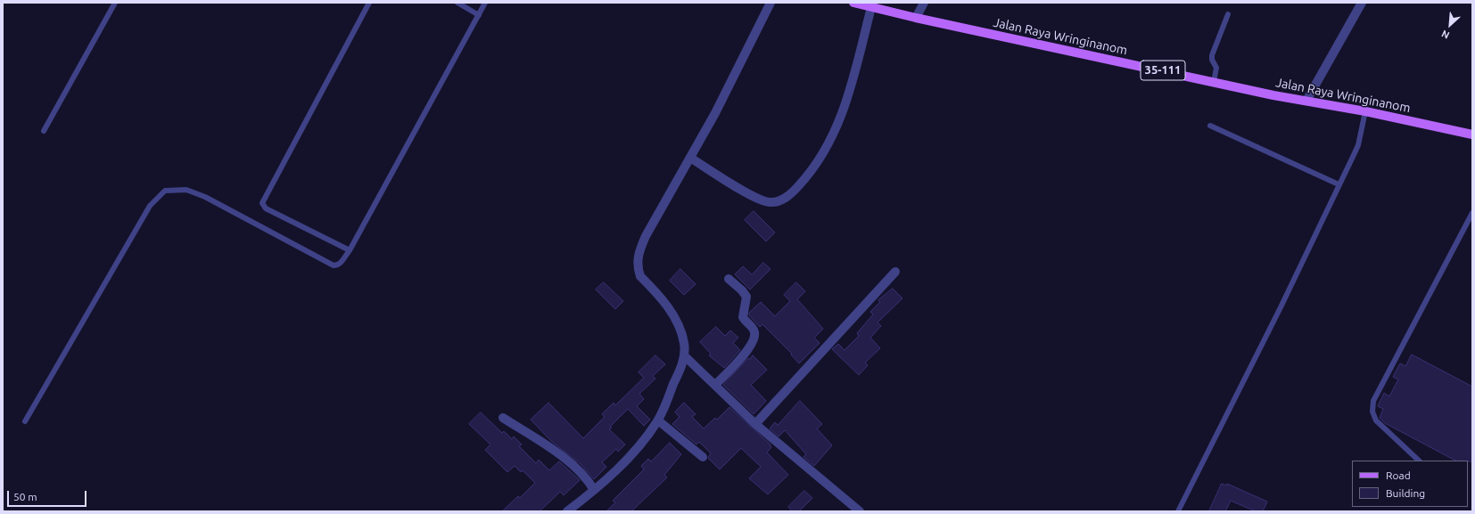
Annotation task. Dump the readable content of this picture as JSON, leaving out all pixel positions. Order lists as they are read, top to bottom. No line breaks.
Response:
{"streets":{"main road":["Jalan Raya Wringinanom","35-111"]},"legend":["Road","Building"],"scale_bar":"50 m","north":"bottom left"}
